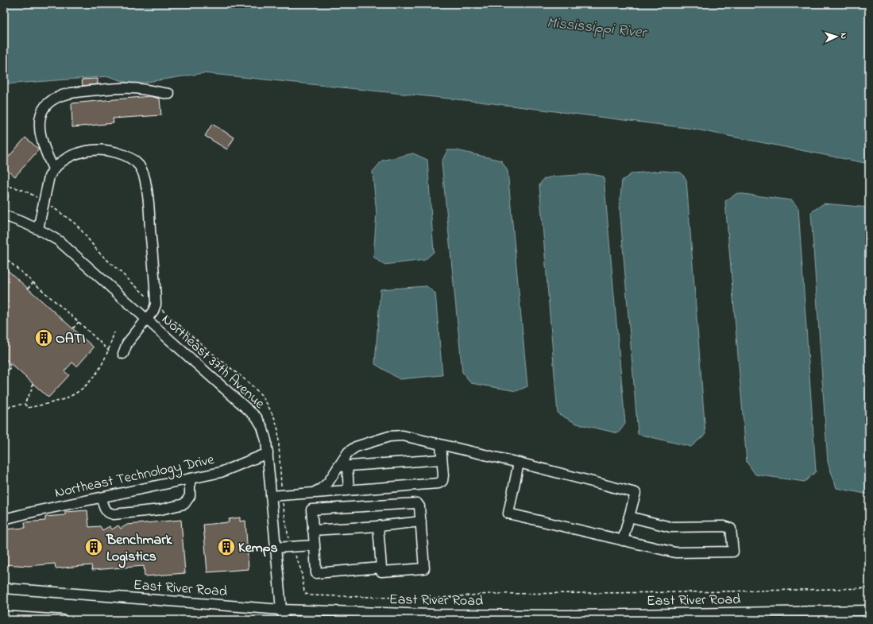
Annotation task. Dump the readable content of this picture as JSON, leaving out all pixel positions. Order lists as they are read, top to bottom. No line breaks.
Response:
{"streets":{"street":["Northeast 37th Avenue","Northeast Technology Drive","East River Road"]},"crossings":[["Northeast 37th Avenue","Northeast Technology Drive"],["Northeast 37th Avenue","East River Road"]],"water":["Mississippi River"],"places":{"building":["OATI","Benchmark Logistics","Kemps"]},"north":"right"}
